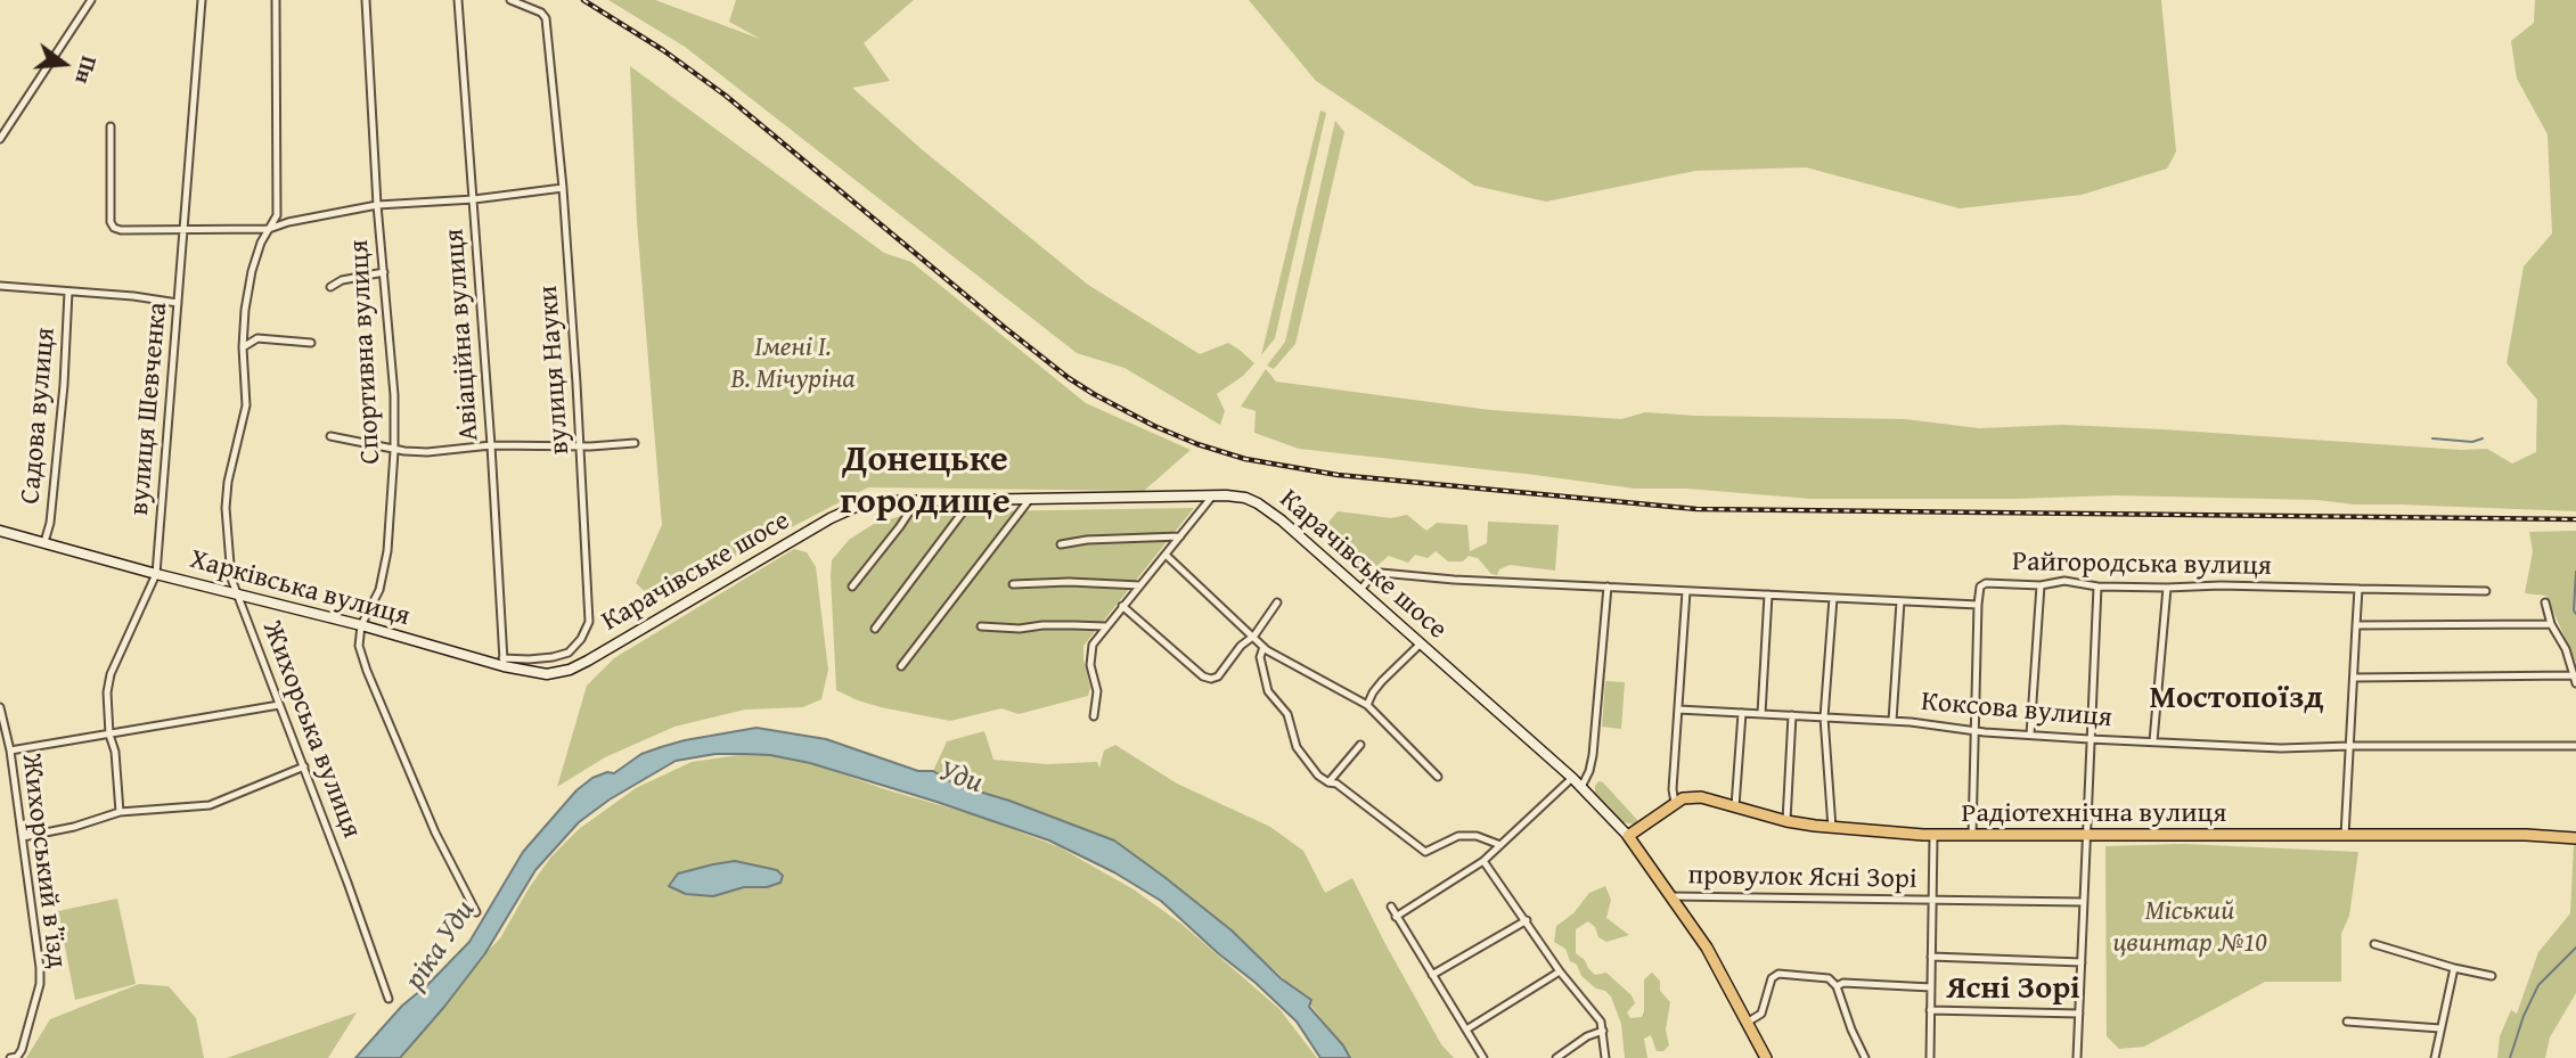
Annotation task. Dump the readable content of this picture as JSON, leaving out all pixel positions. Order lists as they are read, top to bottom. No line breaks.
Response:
{"streets":{"main road":["Карачівське шосе","Харківська вулиця","Радіотехнічна вулиця"],"street":["Авіаційна вулиця","Спортивна вулиця","вулиця Науки","вулиця Шевченка","Садова вулиця","Райгородська вулиця","Коксова вулиця","Жихорська вулиця","Жихорський в’їзд","провулок Ясні Зорі"]},"crossings":[["Авіаційна вулиця","вулиця Науки"],["Авіаційна вулиця","Харківська вулиця"],["Спортивна вулиця","Харківська вулиця"],["вулиця Науки","Харківська вулиця"],["вулиця Шевченка","Харківська вулиця"],["Садова вулиця","Харківська вулиця"],["Карачівське шосе","Харківська вулиця"],["Карачівське шосе","провулок Ясні Зорі"],["Харківська вулиця","Жихорська вулиця"]],"districts":["Донецьке городище","Мостопоїзд","Ясні Зорі"],"water":["Уди","ріка Уди"],"parks":["Імені І. В. Мічуріна","Міський цвинтар №10"],"north":"right"}
